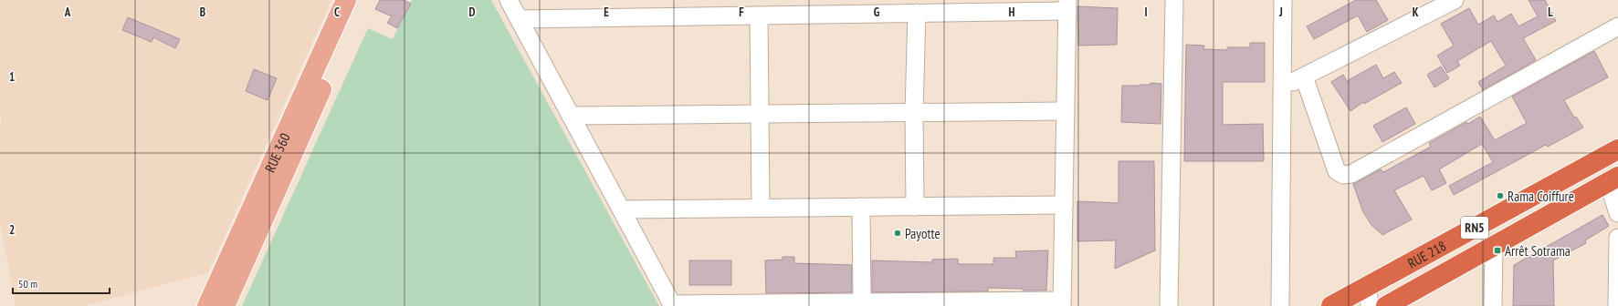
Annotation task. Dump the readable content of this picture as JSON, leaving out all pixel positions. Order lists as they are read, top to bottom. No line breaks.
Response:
{"streets":{"highway":["RN5","RUE 218"],"main road":["RUE 360"]},"places":{"other":["Rama Coiffure","Payotte"],"transit":["Arrêt Sotrama"]},"scale_bar":"50 m","grid":{"columns":["A","B","C","D","E","F","G","H","I","J","K","L"],"rows":["1","2"]}}
